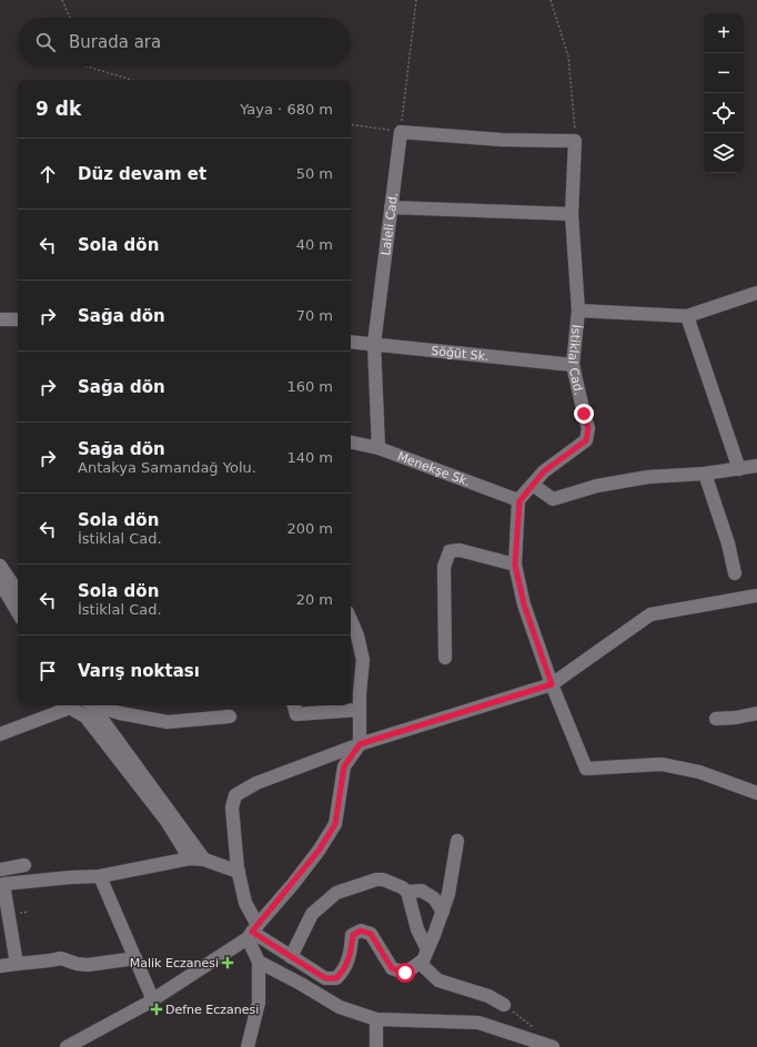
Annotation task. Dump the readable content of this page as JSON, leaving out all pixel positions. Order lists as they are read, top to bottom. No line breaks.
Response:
{"streets":{"street":["Laleli Cad.","Söğüt Sk.","İstiklal Cad.","Menekşe Sk."]},"crossings":[["Laleli Cad.","Söğüt Sk."],["Laleli Cad.","Menekşe Sk."],["Söğüt Sk.","İstiklal Cad."],["İstiklal Cad.","Menekşe Sk."]],"places":{"health":["Malik Eczanesi","Defne Eczanesi"]},"page":{"map_buttons":["+","−"],"search":"Burada ara","heading":["9 dk","Yaya · 680 m"],"list":[["Düz devam et","50 m"],["Sola dön","40 m"],["Sağa dön","70 m"],["Sağa dön","160 m"],["Sağa dön","Antakya Samandağ Yolu.","140 m"],["Sola dön","İstiklal Cad.","200 m"],["Sola dön","İstiklal Cad.","20 m"],"Varış noktası"]}}
